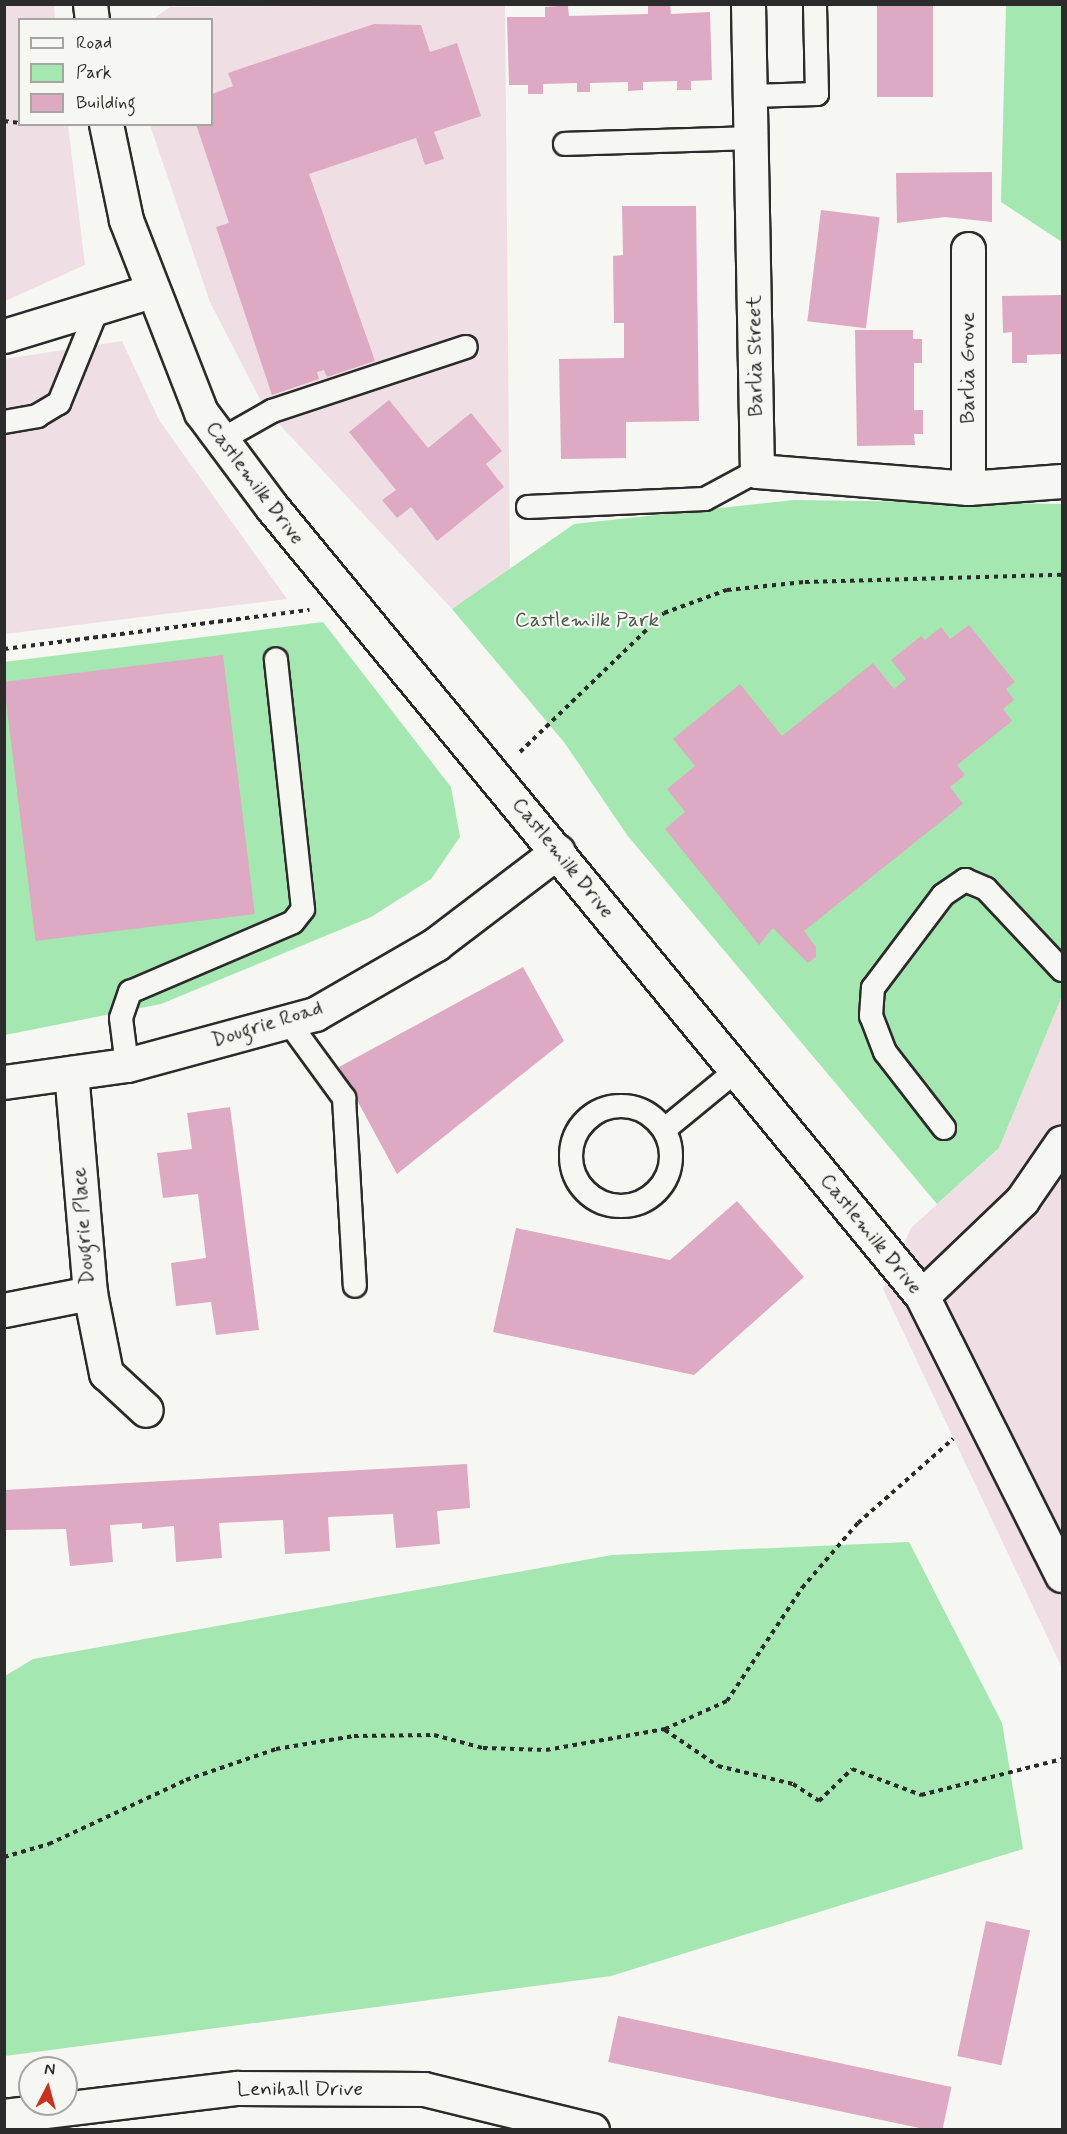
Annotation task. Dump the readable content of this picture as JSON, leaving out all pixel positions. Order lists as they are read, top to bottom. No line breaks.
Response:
{"streets":{"street":["Barlia Street","Barlia Grove","Castlemilk Drive","Dougrie Road","Dougrie Place","Lenihall Drive"]},"crossings":[["Castlemilk Drive","Dougrie Road"],["Dougrie Road","Dougrie Place"]],"parks":["Castlemilk Park"],"legend":["Road","Park","Building"],"north":"top"}
